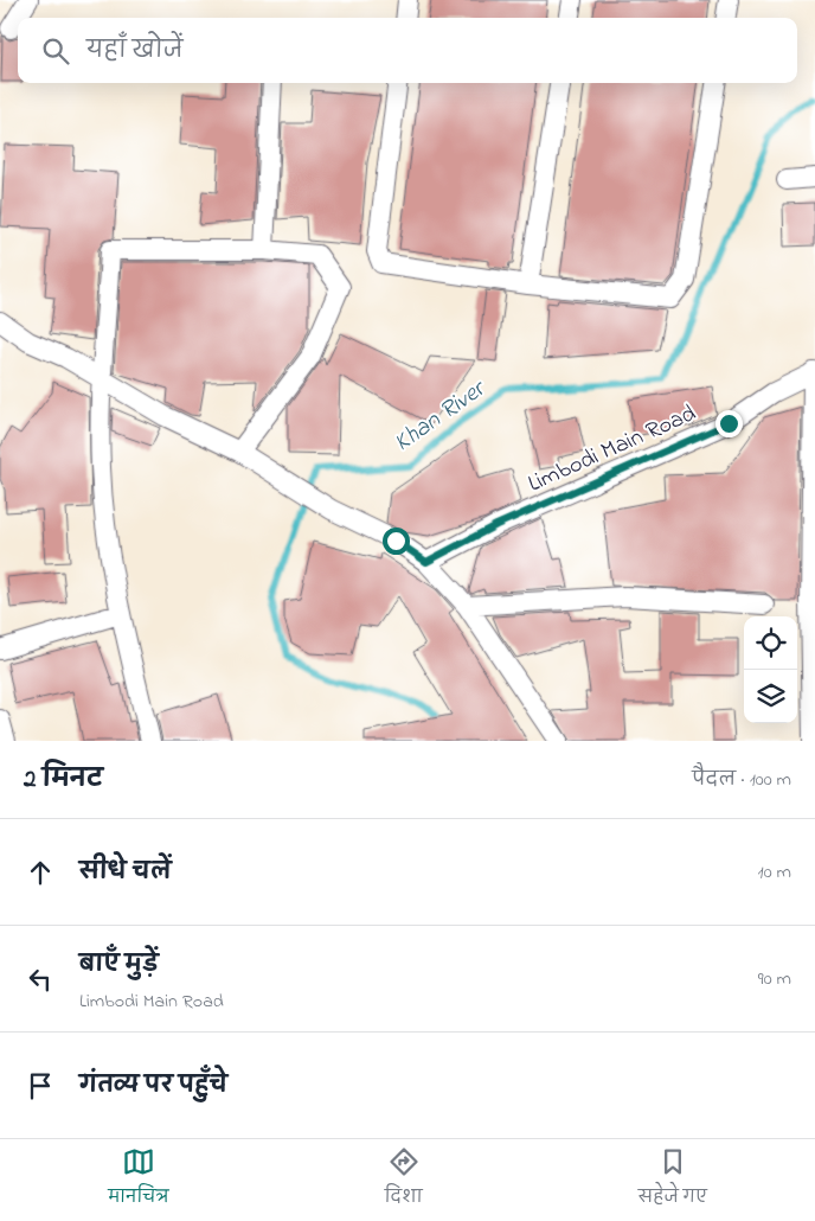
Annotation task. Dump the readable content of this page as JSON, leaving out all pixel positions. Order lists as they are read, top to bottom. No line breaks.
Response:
{"streets":{"street":["Limbodi Main Road"]},"water":["Khan River"],"page":{"search":"यहाँ खोजें","heading":["2 मिनट","पैदल · 100 m"],"list":[["सीधे चलें","10 m"],["बाएँ मुड़ें","Limbodi Main Road","90 m"],"गंतव्य पर पहुँचे"],"nav":["मानचित्र","दिशा","सहेजे गए"]}}
